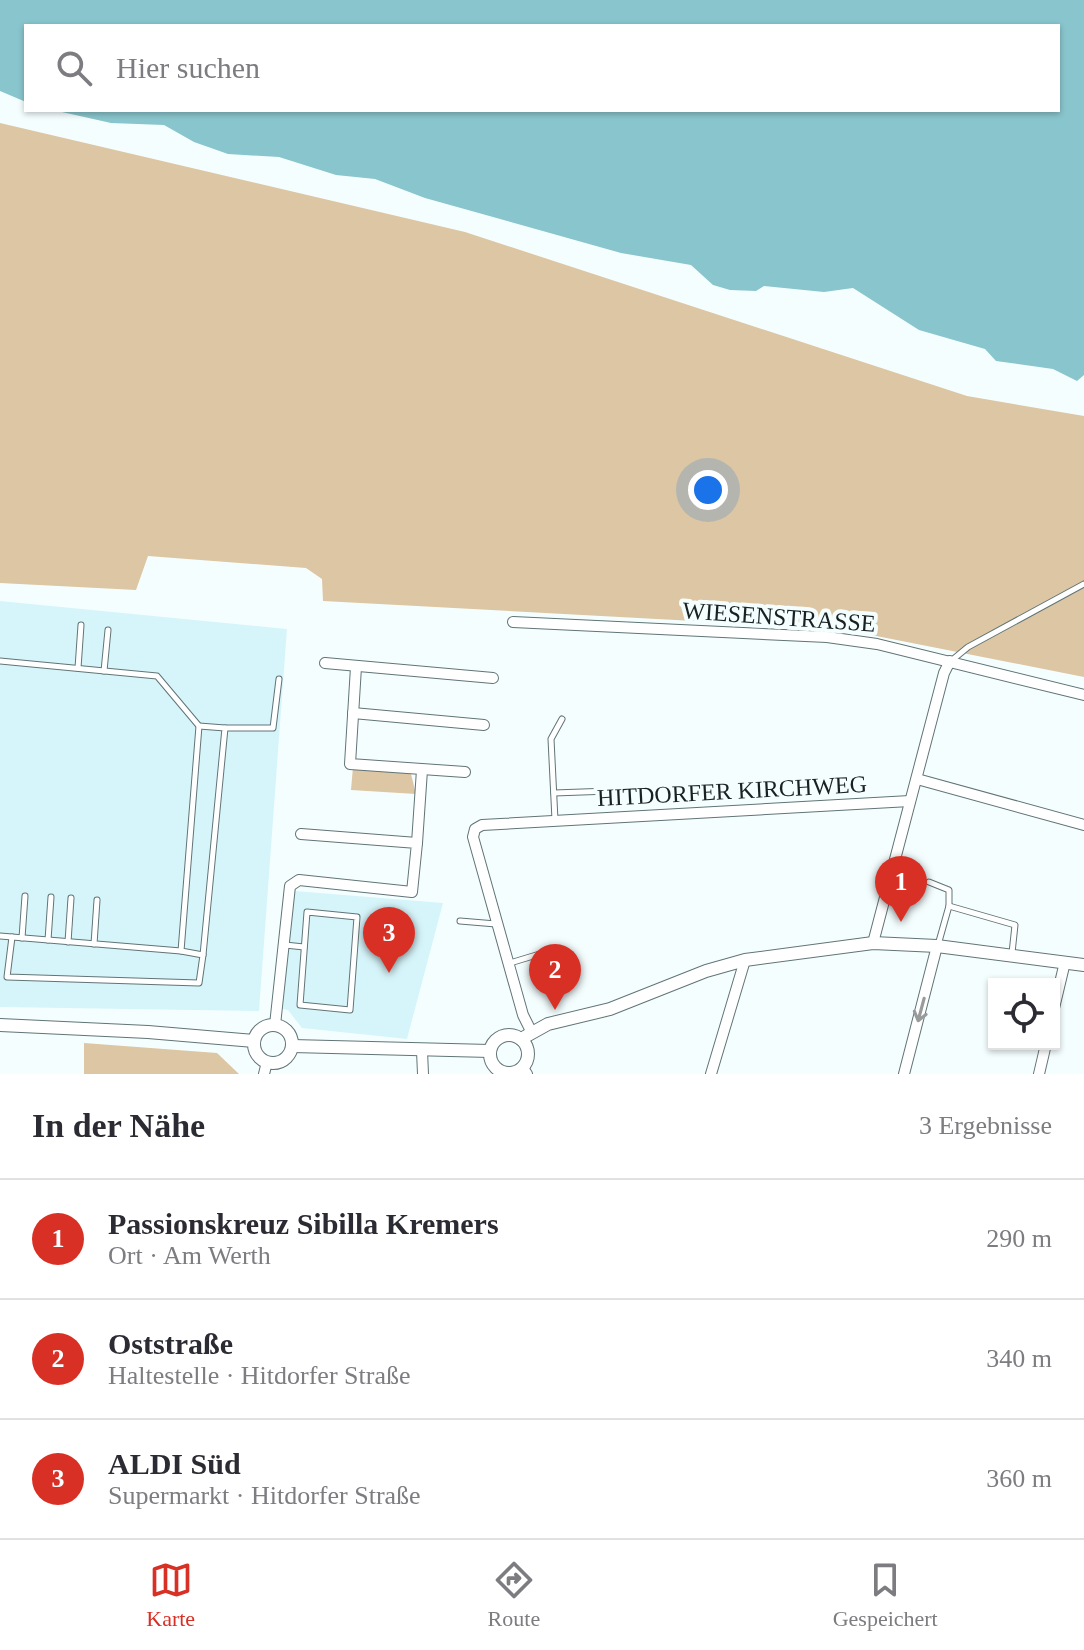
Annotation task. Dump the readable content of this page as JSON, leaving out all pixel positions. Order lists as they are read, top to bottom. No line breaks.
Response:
{"streets":{"street":["WIESENSTRASSE","HITDORFER KIRCHWEG"]},"page":{"search":"Hier suchen","pins":["1","3","2"],"heading":["In der Nähe","3 Ergebnisse"],"list":[{"mark":"1","name":"Passionskreuz Sibilla Kremers","note":"Ort · Am Werth","value":"290 m"},{"mark":"2","name":"Oststraße","note":"Haltestelle · Hitdorfer Straße","value":"340 m"},{"mark":"3","name":"ALDI Süd","note":"Supermarkt · Hitdorfer Straße","value":"360 m"}],"nav":["Karte","Route","Gespeichert"]}}
